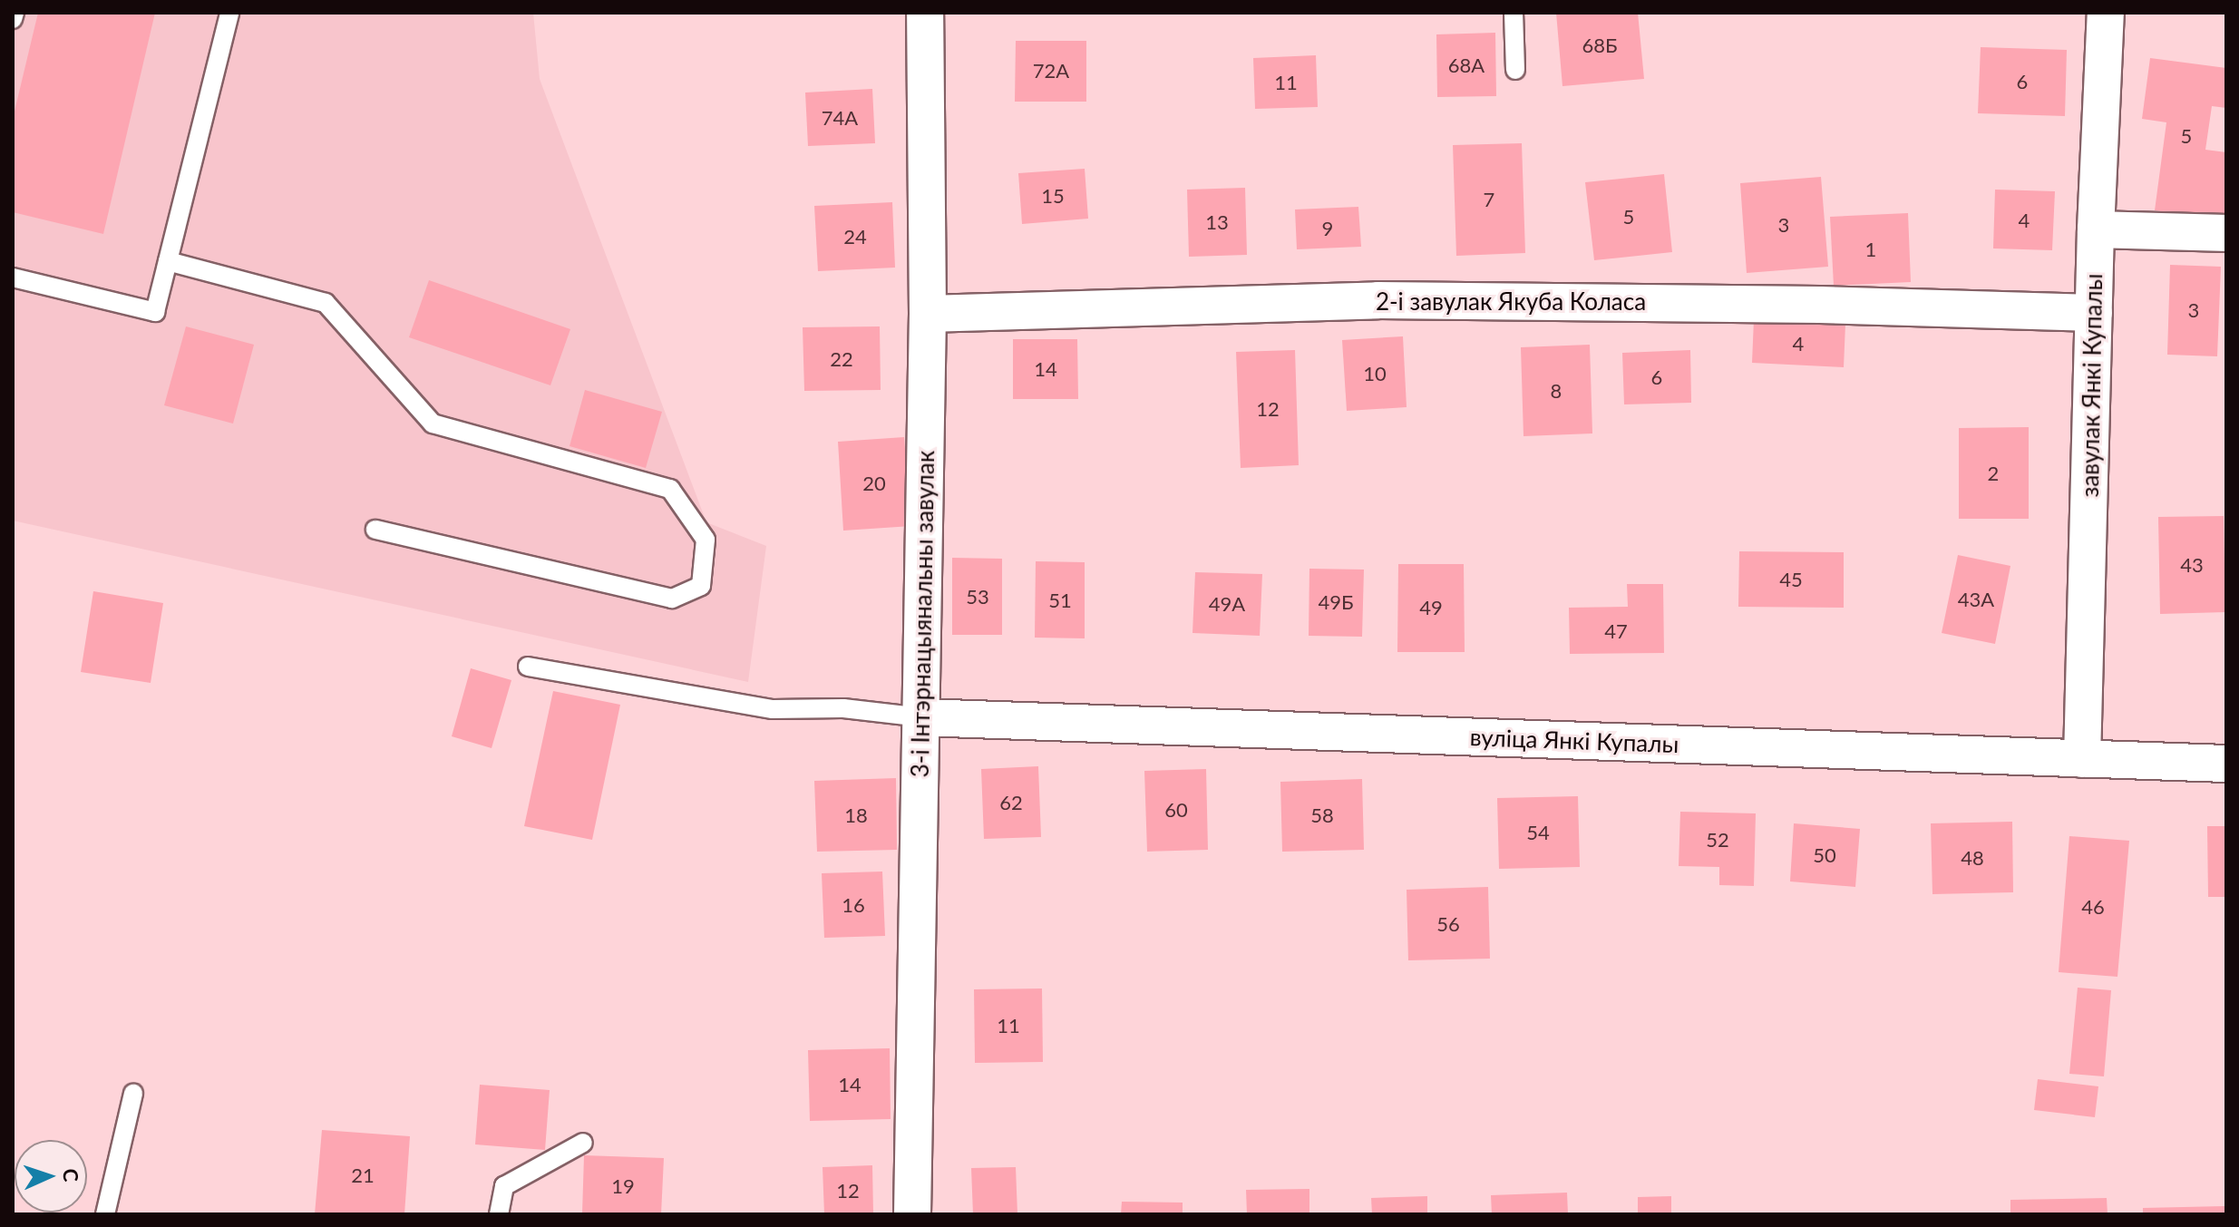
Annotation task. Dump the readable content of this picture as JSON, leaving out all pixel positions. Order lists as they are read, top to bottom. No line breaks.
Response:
{"streets":{"street":["2-і завулак Якуба Коласа","завулак Янкі Купалы","3-і Інтэрнацыянальны завулак","вуліца Янкі Купалы"]},"crossings":[["2-і завулак Якуба Коласа","завулак Янкі Купалы"],["2-і завулак Якуба Коласа","3-і Інтэрнацыянальны завулак"],["завулак Янкі Купалы","вуліца Янкі Купалы"],["3-і Інтэрнацыянальны завулак","вуліца Янкі Купалы"]],"house_numbers":["68Б","68А","72А","6","11","74А","5","15","7","5","4","13","3","9","24","1","3","4","22","14","10","6","8","12","2","20","43","45","53","43А","51","49Б","49А","49","47","62","60","18","58","54","52","50","48","16","46","56","11","14","21","19","12"],"north":"right"}
